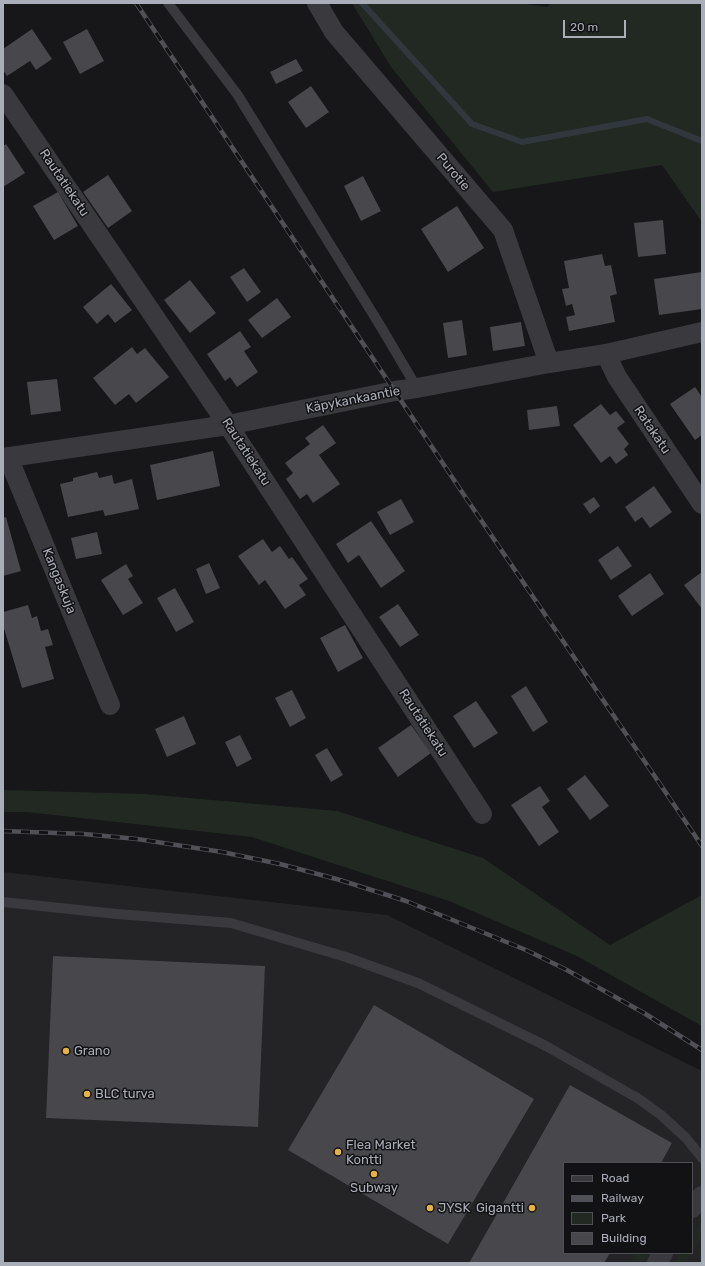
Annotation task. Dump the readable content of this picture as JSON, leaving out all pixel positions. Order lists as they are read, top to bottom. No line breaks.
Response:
{"streets":{"street":["Purotie","Rautatiekatu","Käpykankaantie","Ratakatu","Kangaskuja"]},"crossings":[["Purotie","Käpykankaantie"],["Rautatiekatu","Käpykankaantie"],["Käpykankaantie","Ratakatu"],["Käpykankaantie","Kangaskuja"]],"places":["Grano","BLC turva","Flea Market Kontti","Subway","JYSK","Gigantti"],"legend":["Road","Railway","Park","Building"],"scale_bar":"20 m"}
